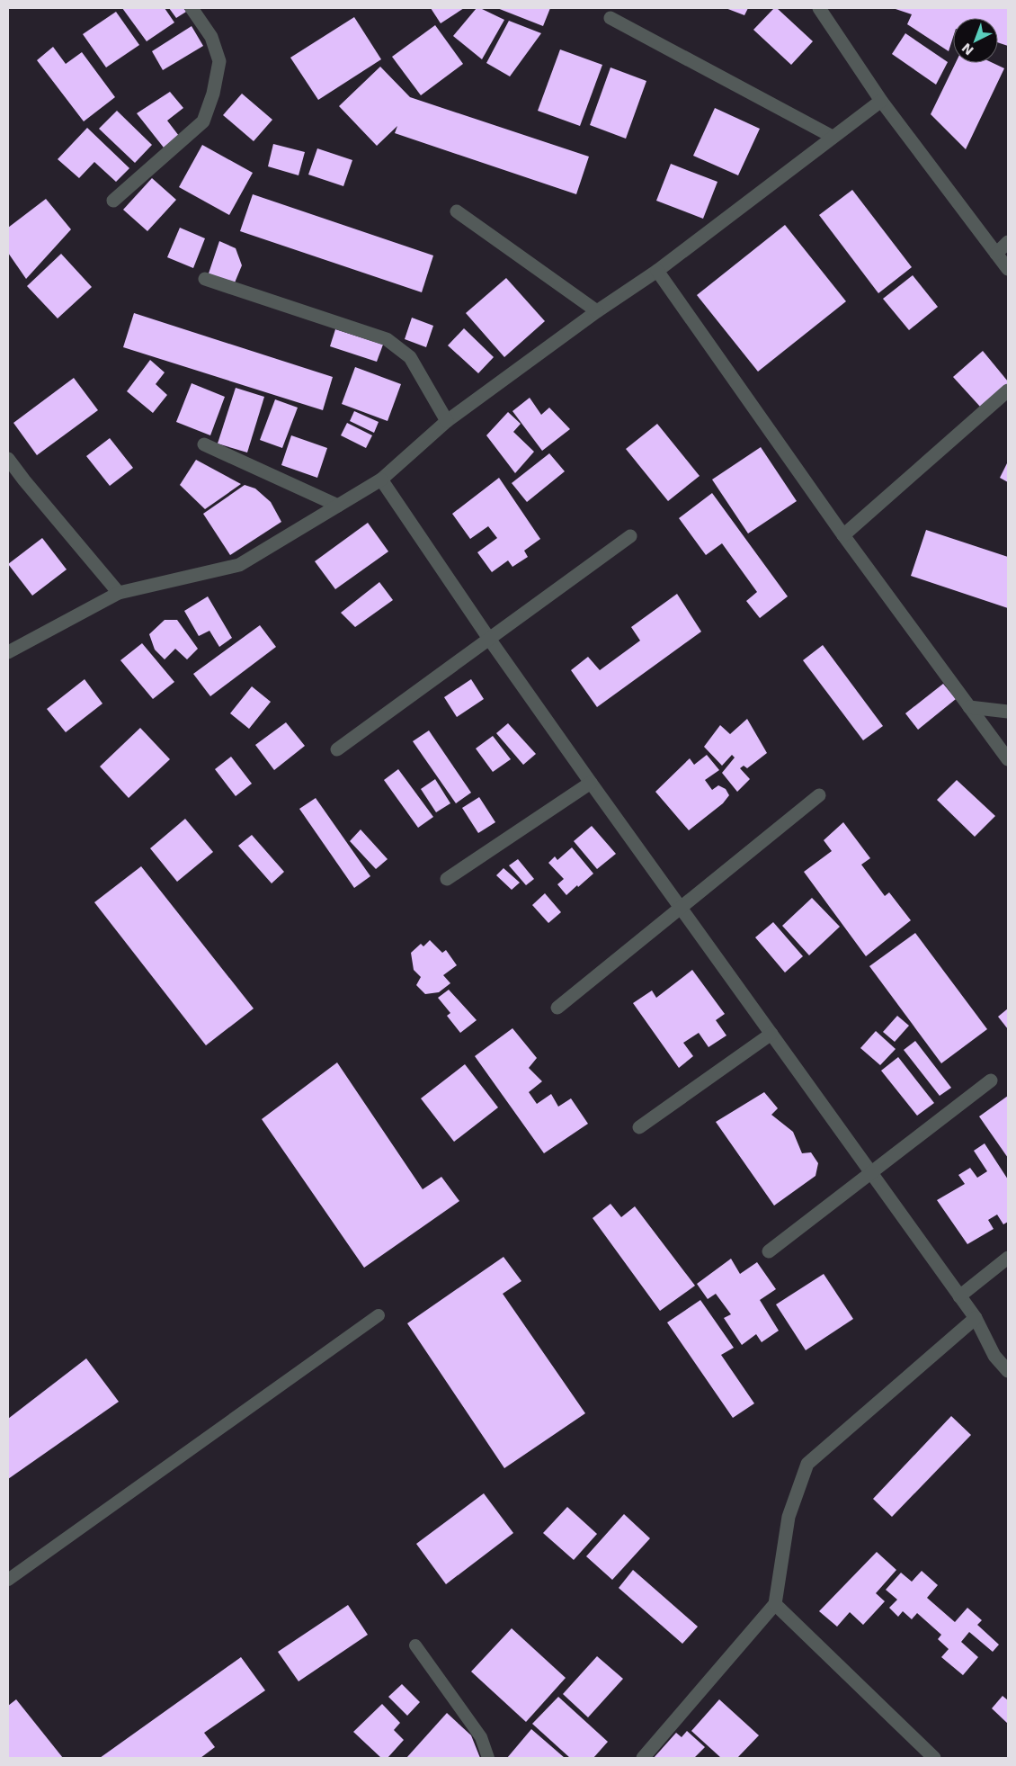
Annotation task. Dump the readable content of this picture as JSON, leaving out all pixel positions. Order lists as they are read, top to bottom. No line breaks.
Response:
{"north":"bottom left"}
